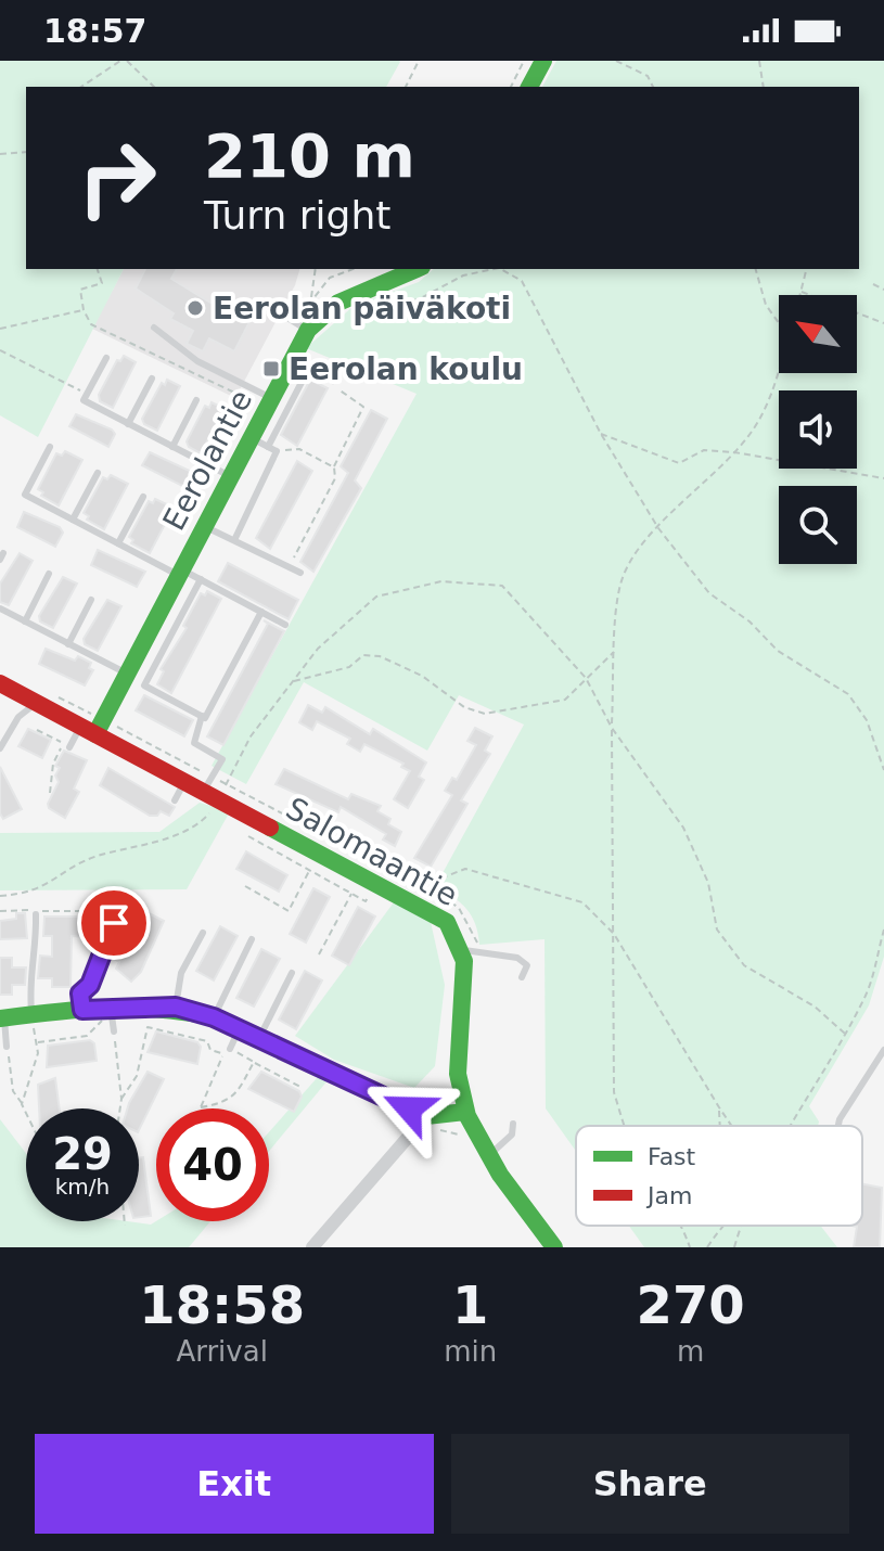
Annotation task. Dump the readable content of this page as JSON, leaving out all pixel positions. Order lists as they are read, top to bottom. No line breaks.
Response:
{"streets":{"street":["Eerolantie","Salomaantie"]},"crossings":[["Eerolantie","Salomaantie"]],"places":{"other":["Eerolan päiväkoti"],"transit":["Eerolan koulu"]},"legend":["Fast","Jam"],"north":"top left","page":{"status":"18:57","turn":["210 m","Turn right"],"speed":"29 km/h","limit":"40","eta":["18:58","Arrival","1","min","270","m"],"buttons":["Exit","Share"]}}
